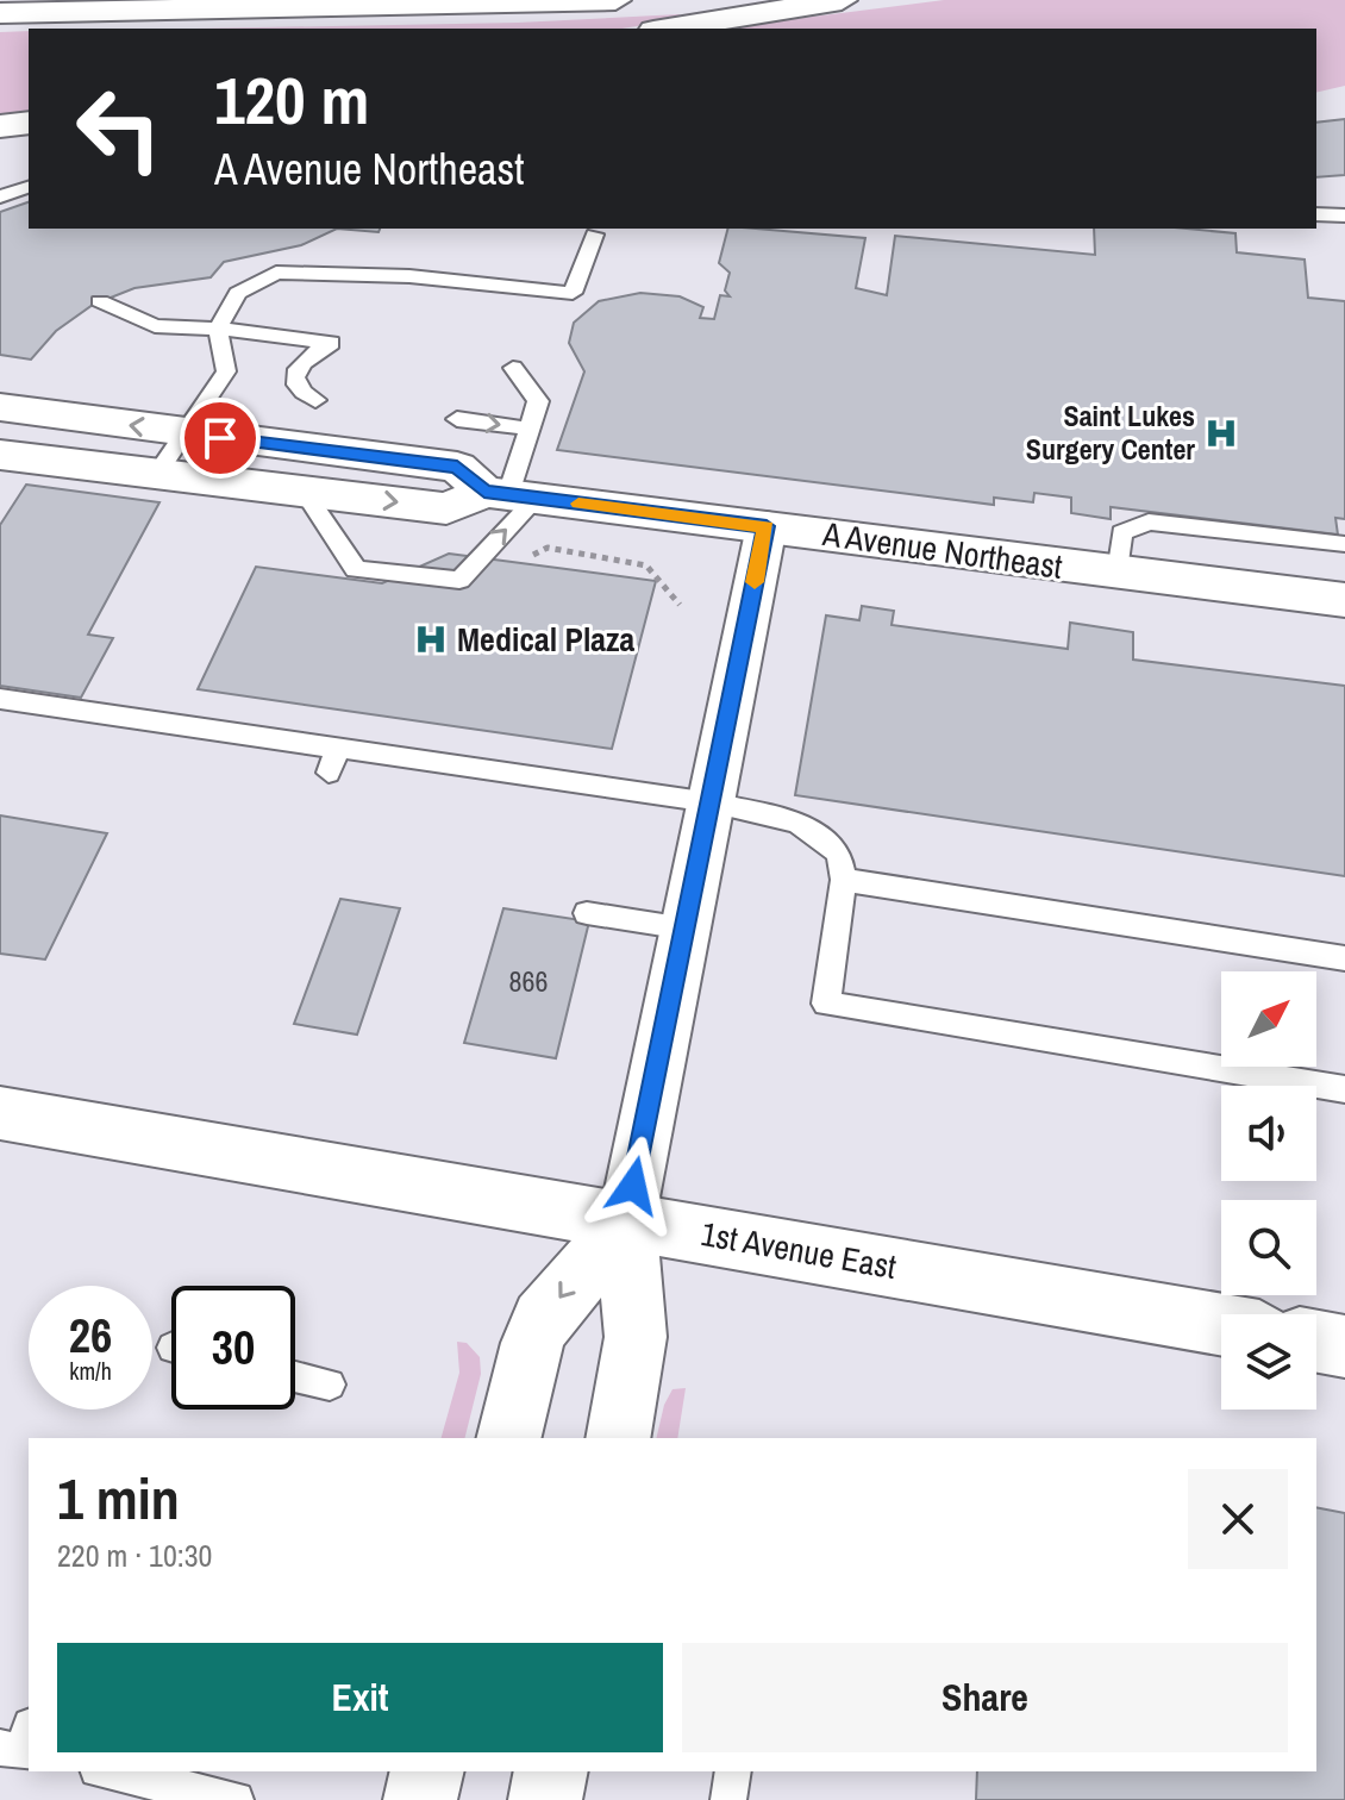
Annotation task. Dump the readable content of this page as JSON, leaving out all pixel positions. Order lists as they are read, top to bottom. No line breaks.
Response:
{"streets":{"main road":["A Avenue Northeast","1st Avenue East"]},"places":{"hospital":["Saint Lukes Surgery Center","Medical Plaza"]},"house_numbers":["866"],"north":"top right","page":{"turn":["120 m","A Avenue Northeast"],"speed":"26 km/h","limit":"30","heading":["1 min","220 m · 10:30"],"buttons":["Exit","Share"]}}
